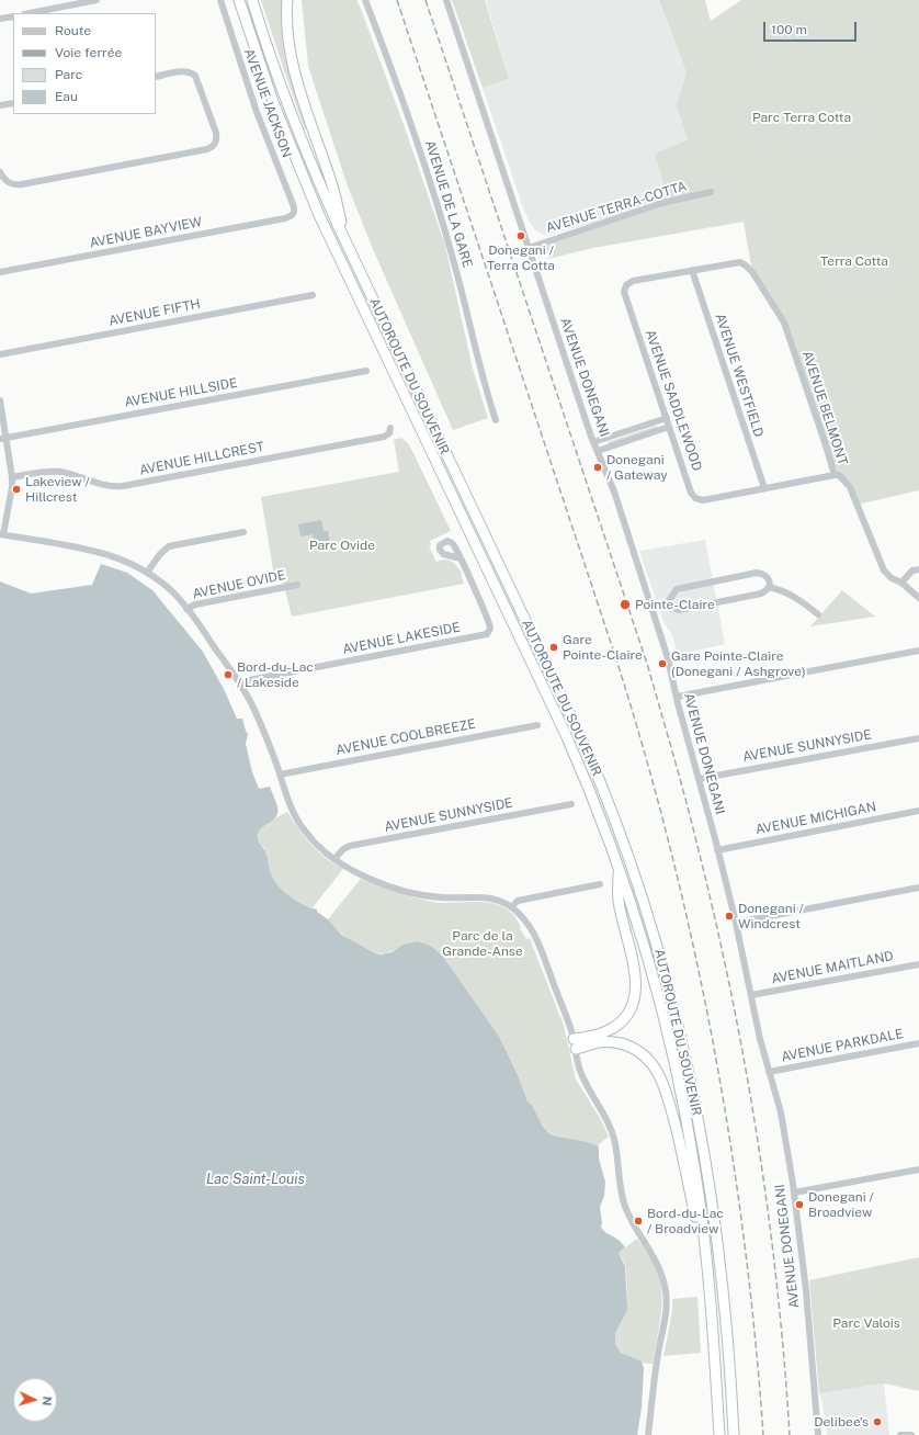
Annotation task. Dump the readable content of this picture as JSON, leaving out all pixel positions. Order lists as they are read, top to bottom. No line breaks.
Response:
{"streets":{"highway":["AUTOROUTE DU SOUVENIR"],"street":["AVENUE JACKSON","AVENUE DE LA GARE","AVENUE TERRA-COTTA","AVENUE BAYVIEW","AVENUE FIFTH","AVENUE WESTFIELD","AVENUE DONEGANI","AVENUE HILLSIDE","AVENUE SADDLEWOOD","AVENUE BELMONT","AVENUE HILLCREST","AVENUE OVIDE","AVENUE LAKESIDE","AVENUE COOLBREEZE","AVENUE SUNNYSIDE","AVENUE MICHIGAN","AVENUE MAITLAND","AVENUE PARKDALE"]},"crossings":[["AVENUE JACKSON","AVENUE BAYVIEW"],["AVENUE TERRA-COTTA","AVENUE DONEGANI"],["AVENUE WESTFIELD","AVENUE SADDLEWOOD"],["AVENUE DONEGANI","AVENUE SUNNYSIDE"],["AVENUE DONEGANI","AVENUE MICHIGAN"],["AVENUE DONEGANI","AVENUE MAITLAND"],["AVENUE DONEGANI","AVENUE PARKDALE"],["AVENUE SADDLEWOOD","AVENUE BELMONT"]],"water":["Lac Saint-Louis"],"parks":["Parc Terra Cotta","Terra Cotta","Parc Ovide","Parc de la Grande-Anse","Parc Valois"],"places":["Donegani / Terra Cotta","Donegani / Gateway","Lakeview / Hillcrest","Pointe-Claire","Gare Pointe-Claire","Gare Pointe-Claire (Donegani / Ashgrove)","Bord-du-Lac / Lakeside","Donegani / Windcrest","Donegani / Broadview","Bord-du-Lac / Broadview","Delibee's"],"legend":["Route","Voie ferrée","Parc","Eau"],"scale_bar":"100 m","north":"right"}
